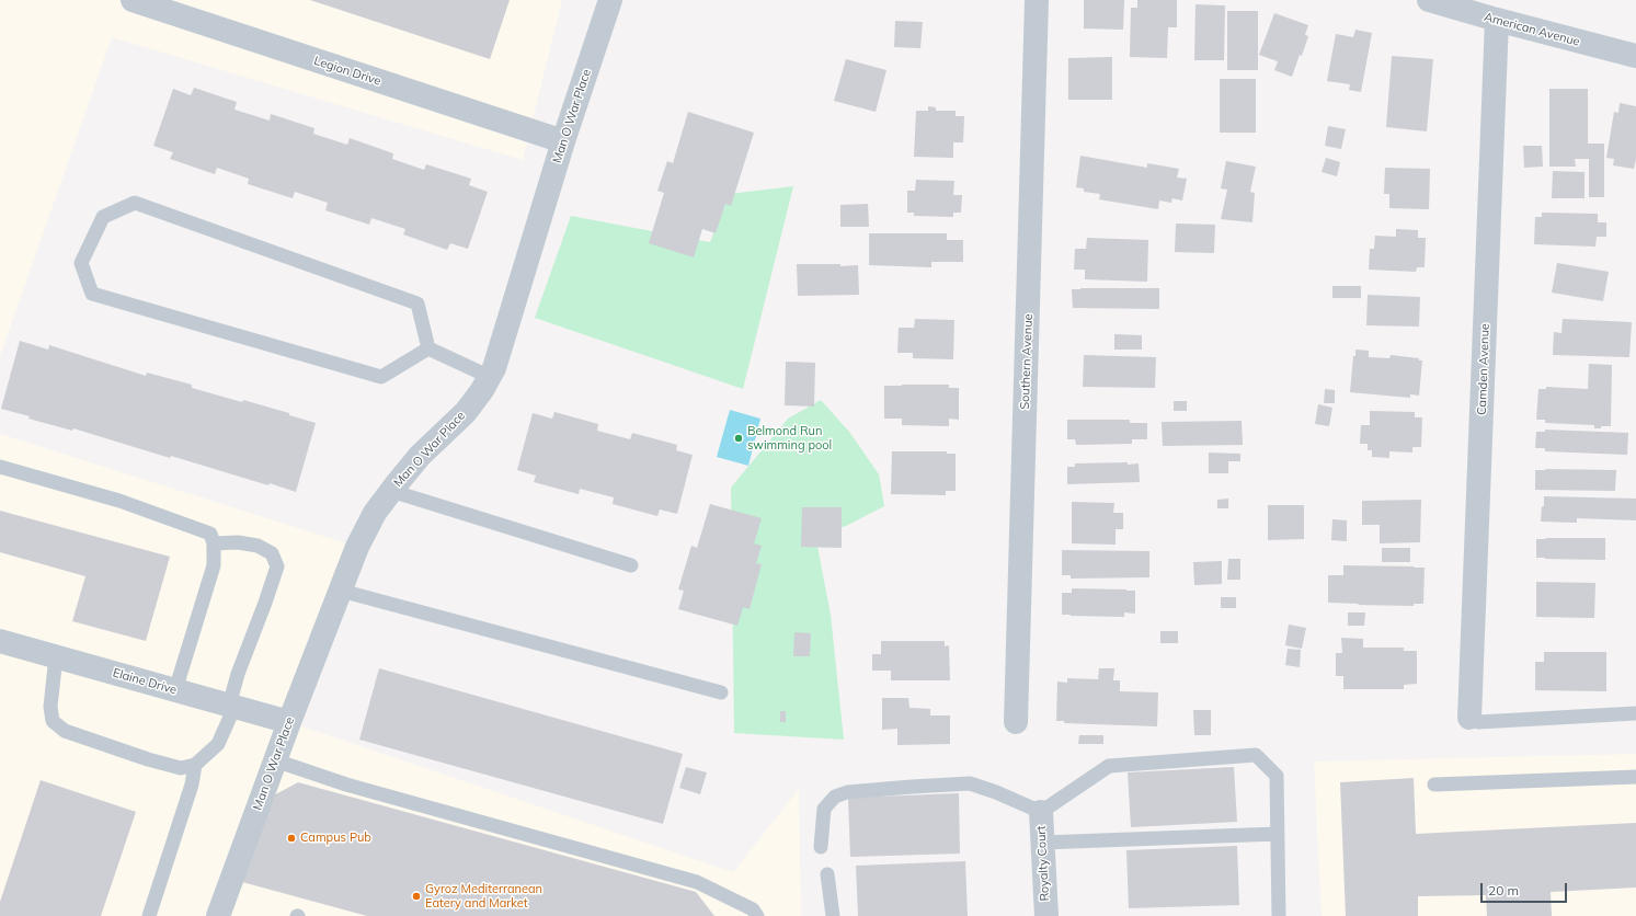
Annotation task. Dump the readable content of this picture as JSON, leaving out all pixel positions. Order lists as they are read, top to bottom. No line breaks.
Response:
{"streets":{"street":["American Avenue","Legion Drive","Man O War Place","Southern Avenue","Camden Avenue","Elaine Drive","Royalty Court"]},"crossings":[["American Avenue","Camden Avenue"],["Legion Drive","Man O War Place"],["Man O War Place","Elaine Drive"]],"places":["Belmond Run swimming pool","Campus Pub","Gyroz Mediterranean Eatery and Market"],"scale_bar":"20 m"}
